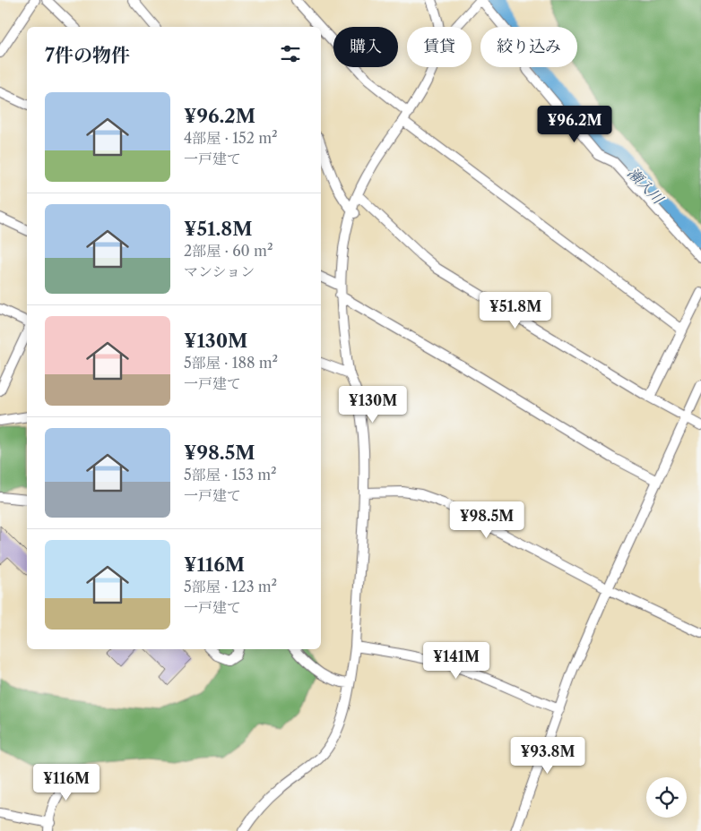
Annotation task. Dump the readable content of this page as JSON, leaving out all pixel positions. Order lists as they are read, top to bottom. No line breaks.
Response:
{"water":["瀬入川"],"page":{"chip":["購入","賃貸","絞り込み"],"heading":"7件の物件","list":[{"name":"¥96.2M","note":"4部屋 · 152 m² · 一戸建て"},{"name":"¥51.8M","note":"2部屋 · 60 m² · マンション"},{"name":"¥130M","note":"5部屋 · 188 m² · 一戸建て"},{"name":"¥98.5M","note":"5部屋 · 153 m² · 一戸建て"},{"name":"¥116M","note":"5部屋 · 123 m² · 一戸建て"}],"price":["¥96.2M","¥51.8M","¥130M","¥98.5M","¥141M","¥93.8M","¥116M"]}}
